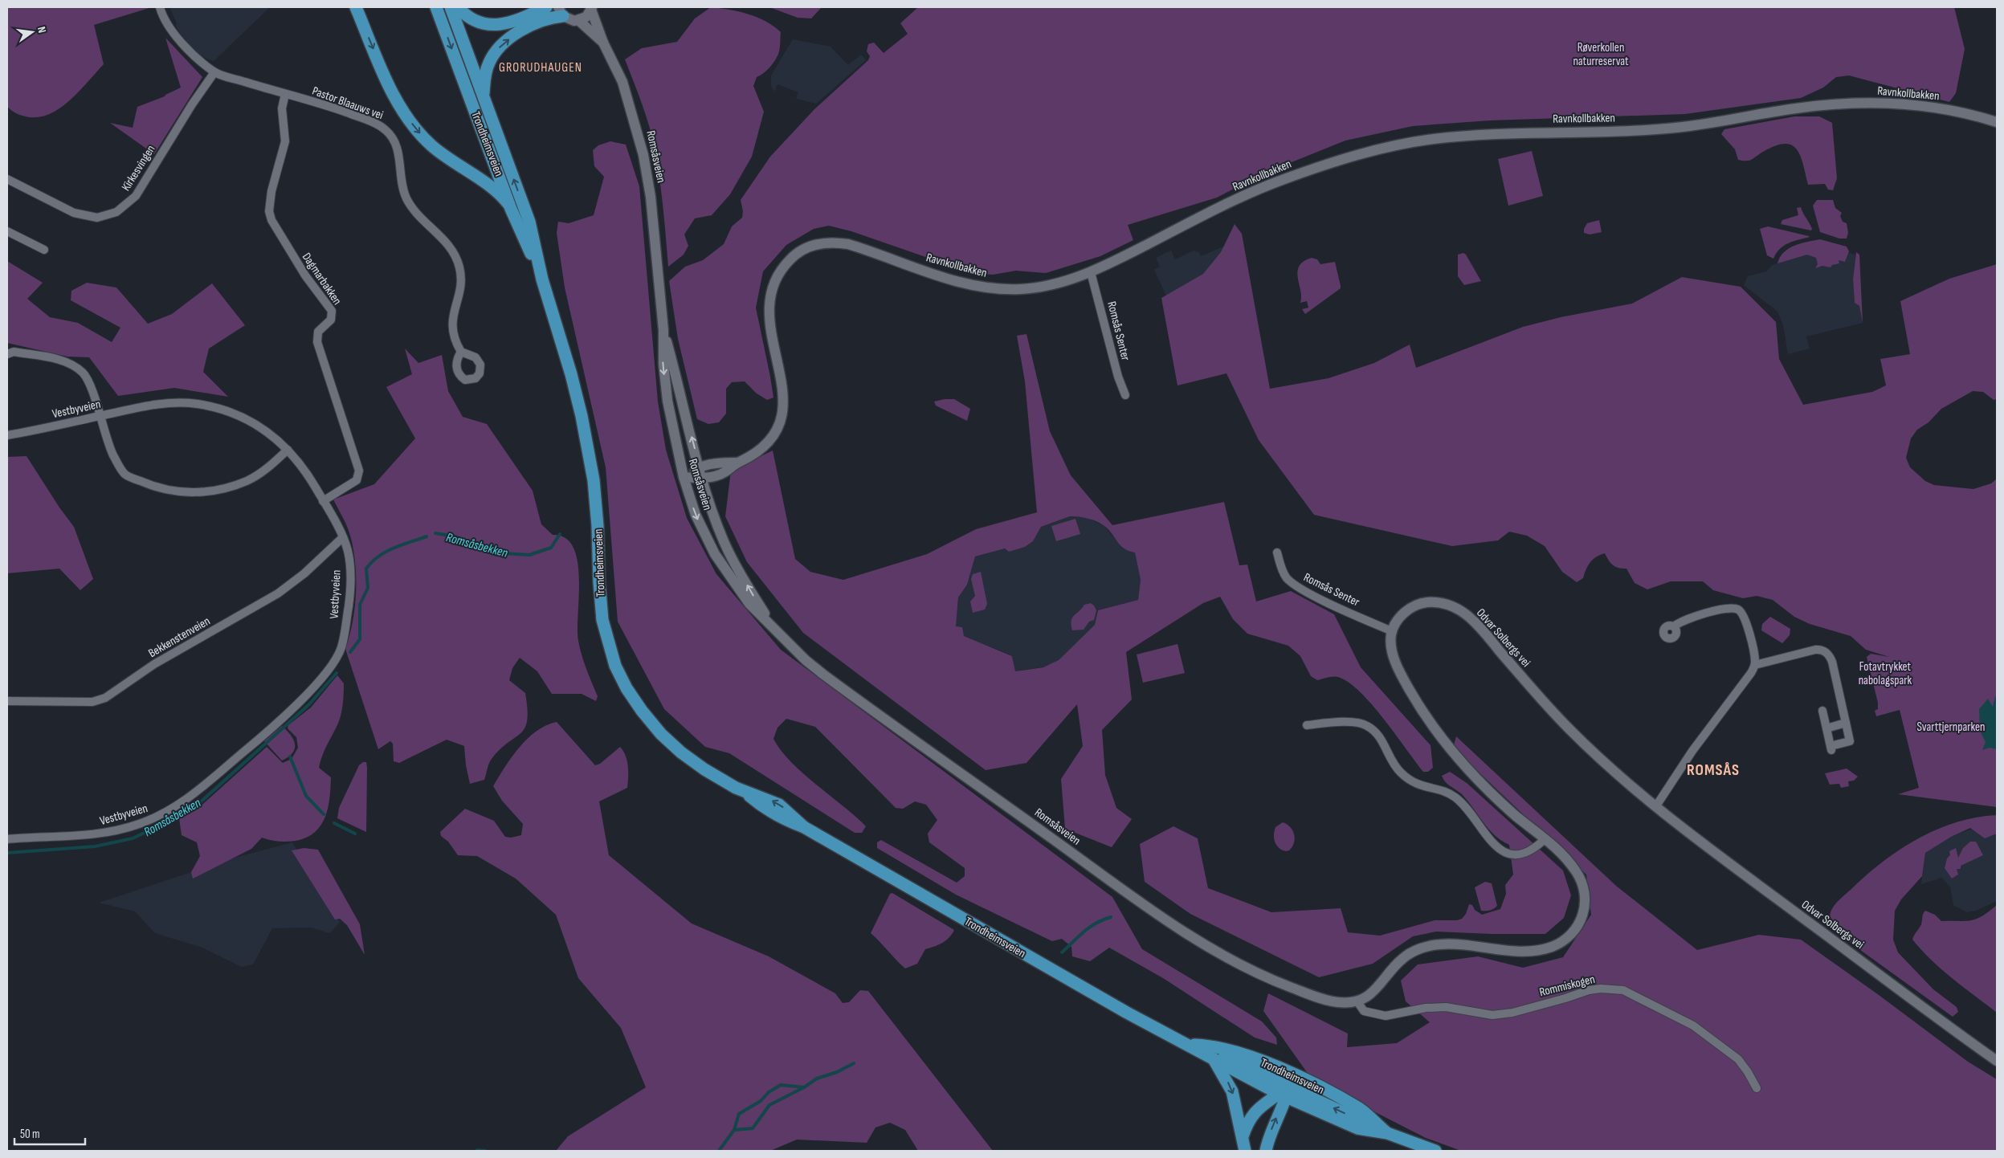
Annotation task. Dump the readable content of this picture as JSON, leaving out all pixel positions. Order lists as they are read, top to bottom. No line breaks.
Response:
{"streets":{"highway":["Trondheimsveien"],"street":["Ravnkollbakken","Pastor Blaauws vei","Romsåsveien","Kirkesvingen","Dagmarbakken","Romsås Senter","Vestbyveien","Bekkenstenveien","Odvar Solbergs vei","Rommiskogen"]},"crossings":[["Ravnkollbakken","Romsåsveien"],["Ravnkollbakken","Romsås Senter"],["Pastor Blaauws vei","Kirkesvingen"],["Pastor Blaauws vei","Dagmarbakken"],["Romsåsveien","Rommiskogen"],["Dagmarbakken","Vestbyveien"],["Romsås Senter","Odvar Solbergs vei"],["Vestbyveien","Bekkenstenveien"]],"districts":["GRORUDHAUGEN","ROMSÅS"],"water":["Romsåsbekken"],"parks":["Røverkollen naturreservat","Fotavtrykket nabolagspark","Svarttjernparken"],"scale_bar":"50 m","north":"right"}
